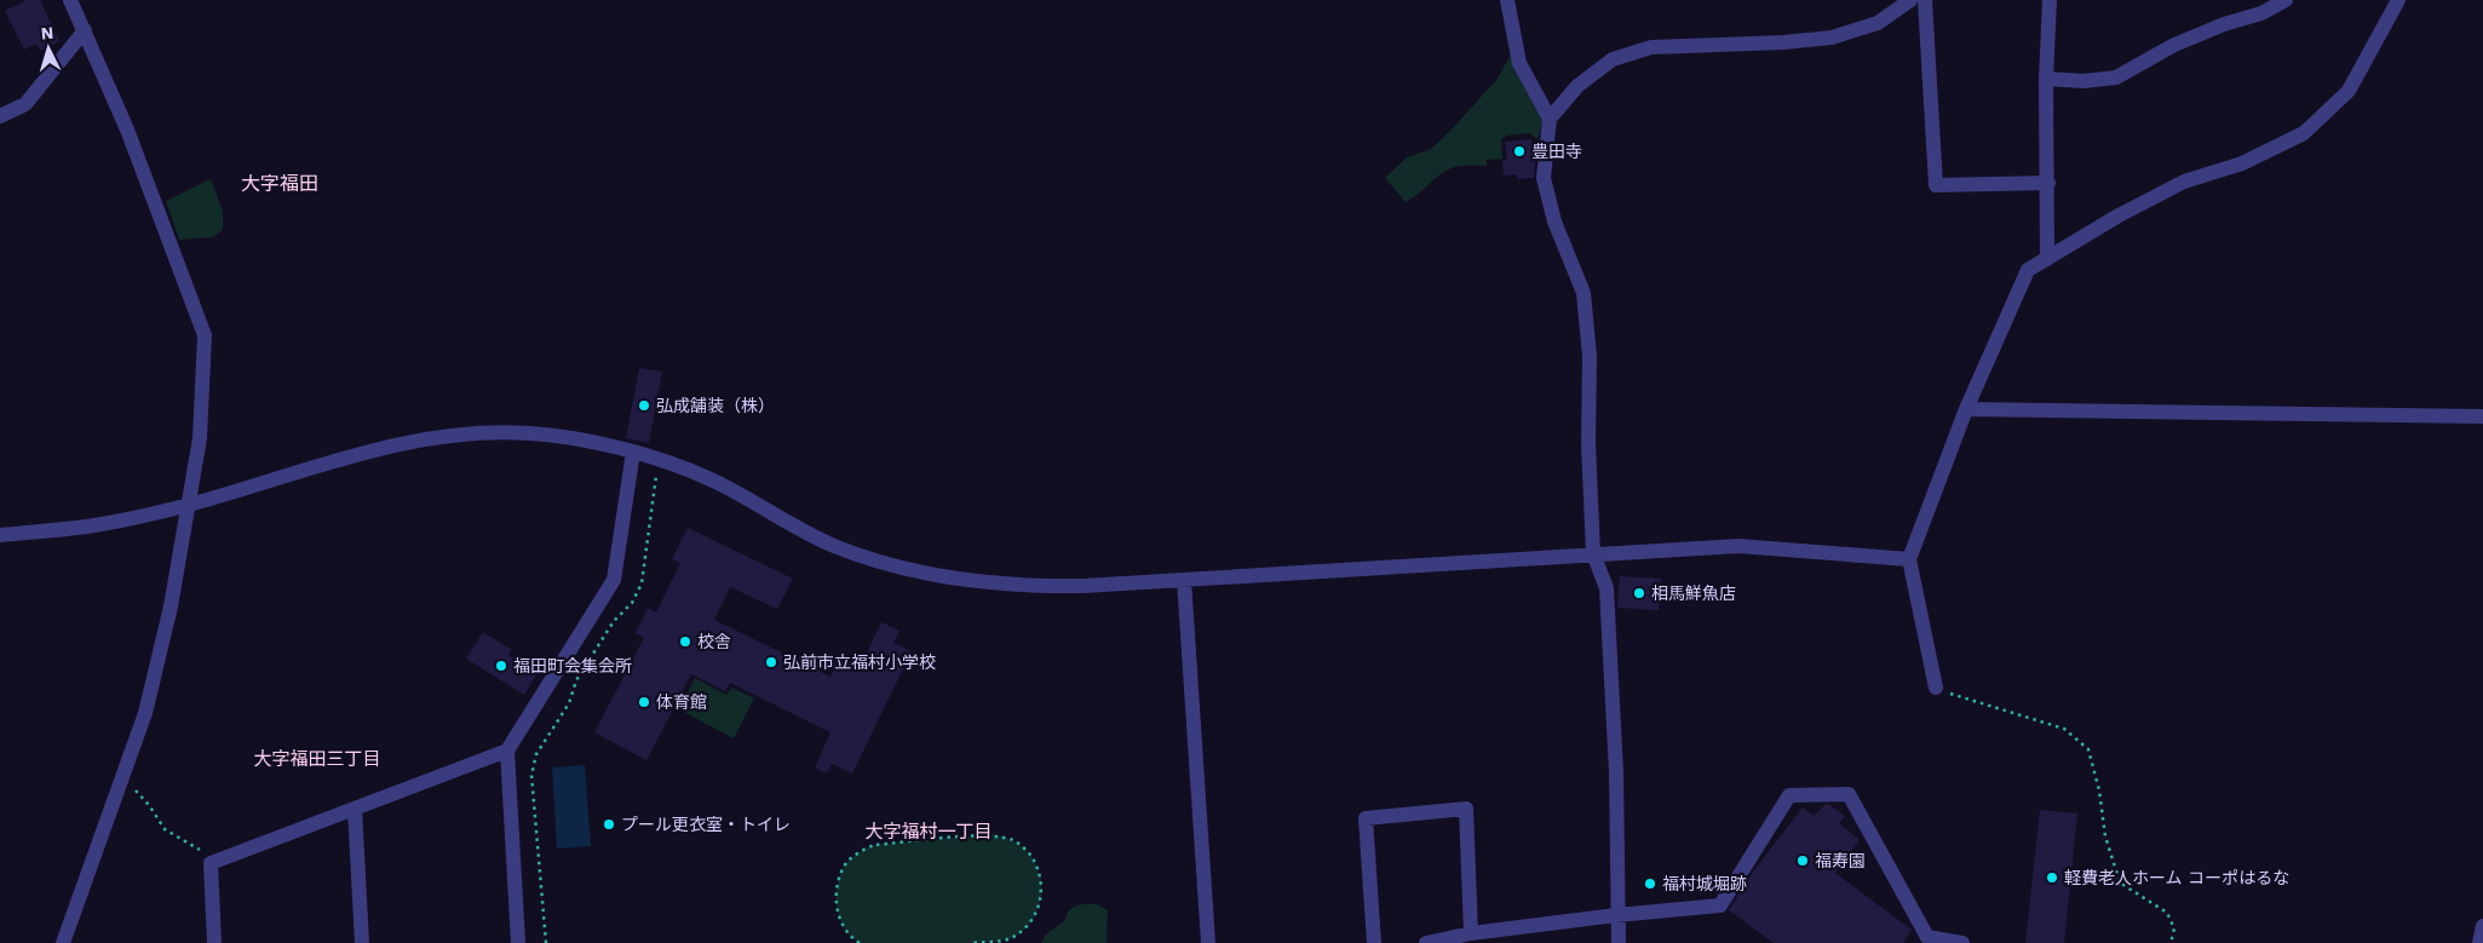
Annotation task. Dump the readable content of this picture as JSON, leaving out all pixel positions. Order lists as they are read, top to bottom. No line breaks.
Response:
{"districts":["大字福田","大字福田三丁目","大字福村一丁目"],"places":["豊田寺","弘成舗装（株）","相馬鮮魚店","校舎","弘前市立福村小学校","福田町会集会所","体育館","プール更衣室・トイレ","福寿園","軽費老人ホーム コーポはるな","福村城堀跡"],"north":"top"}
